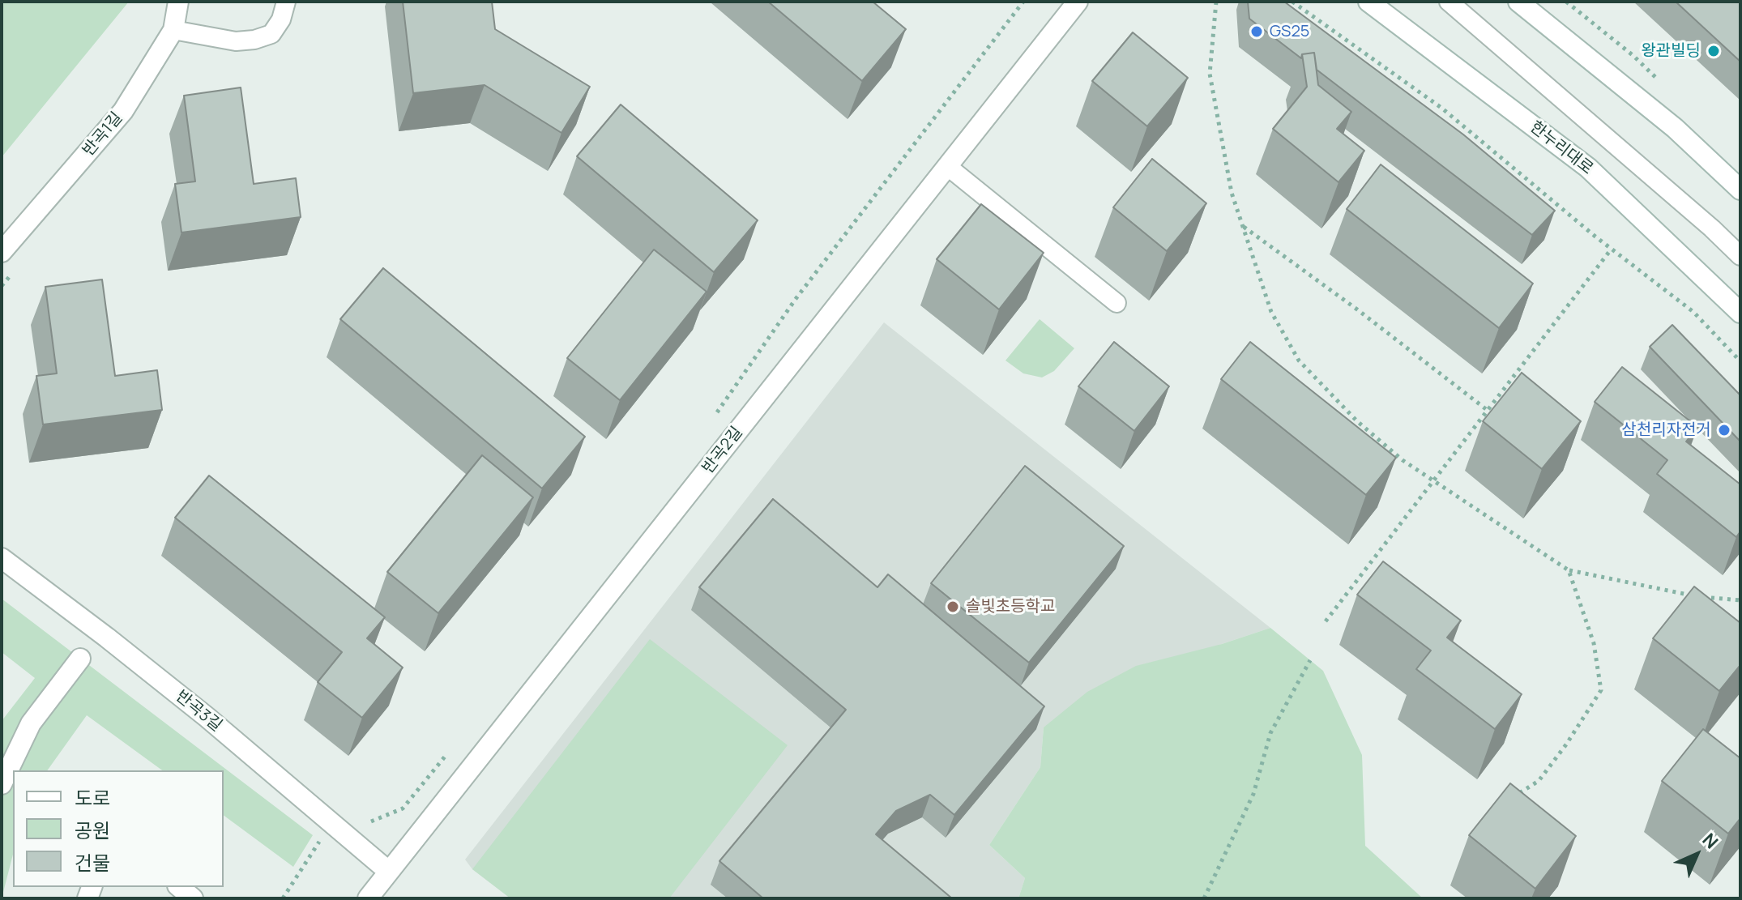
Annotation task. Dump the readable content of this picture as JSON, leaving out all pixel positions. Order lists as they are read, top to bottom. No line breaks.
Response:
{"streets":{"street":["반곡1길","한누리대로","반곡2길","반곡3길"]},"crossings":[["반곡2길","반곡3길"]],"places":["GS25","왕관빌딩","삼천리자전거","솔빛초등학교"],"legend":["도로","공원","건물"],"north":"top right"}
